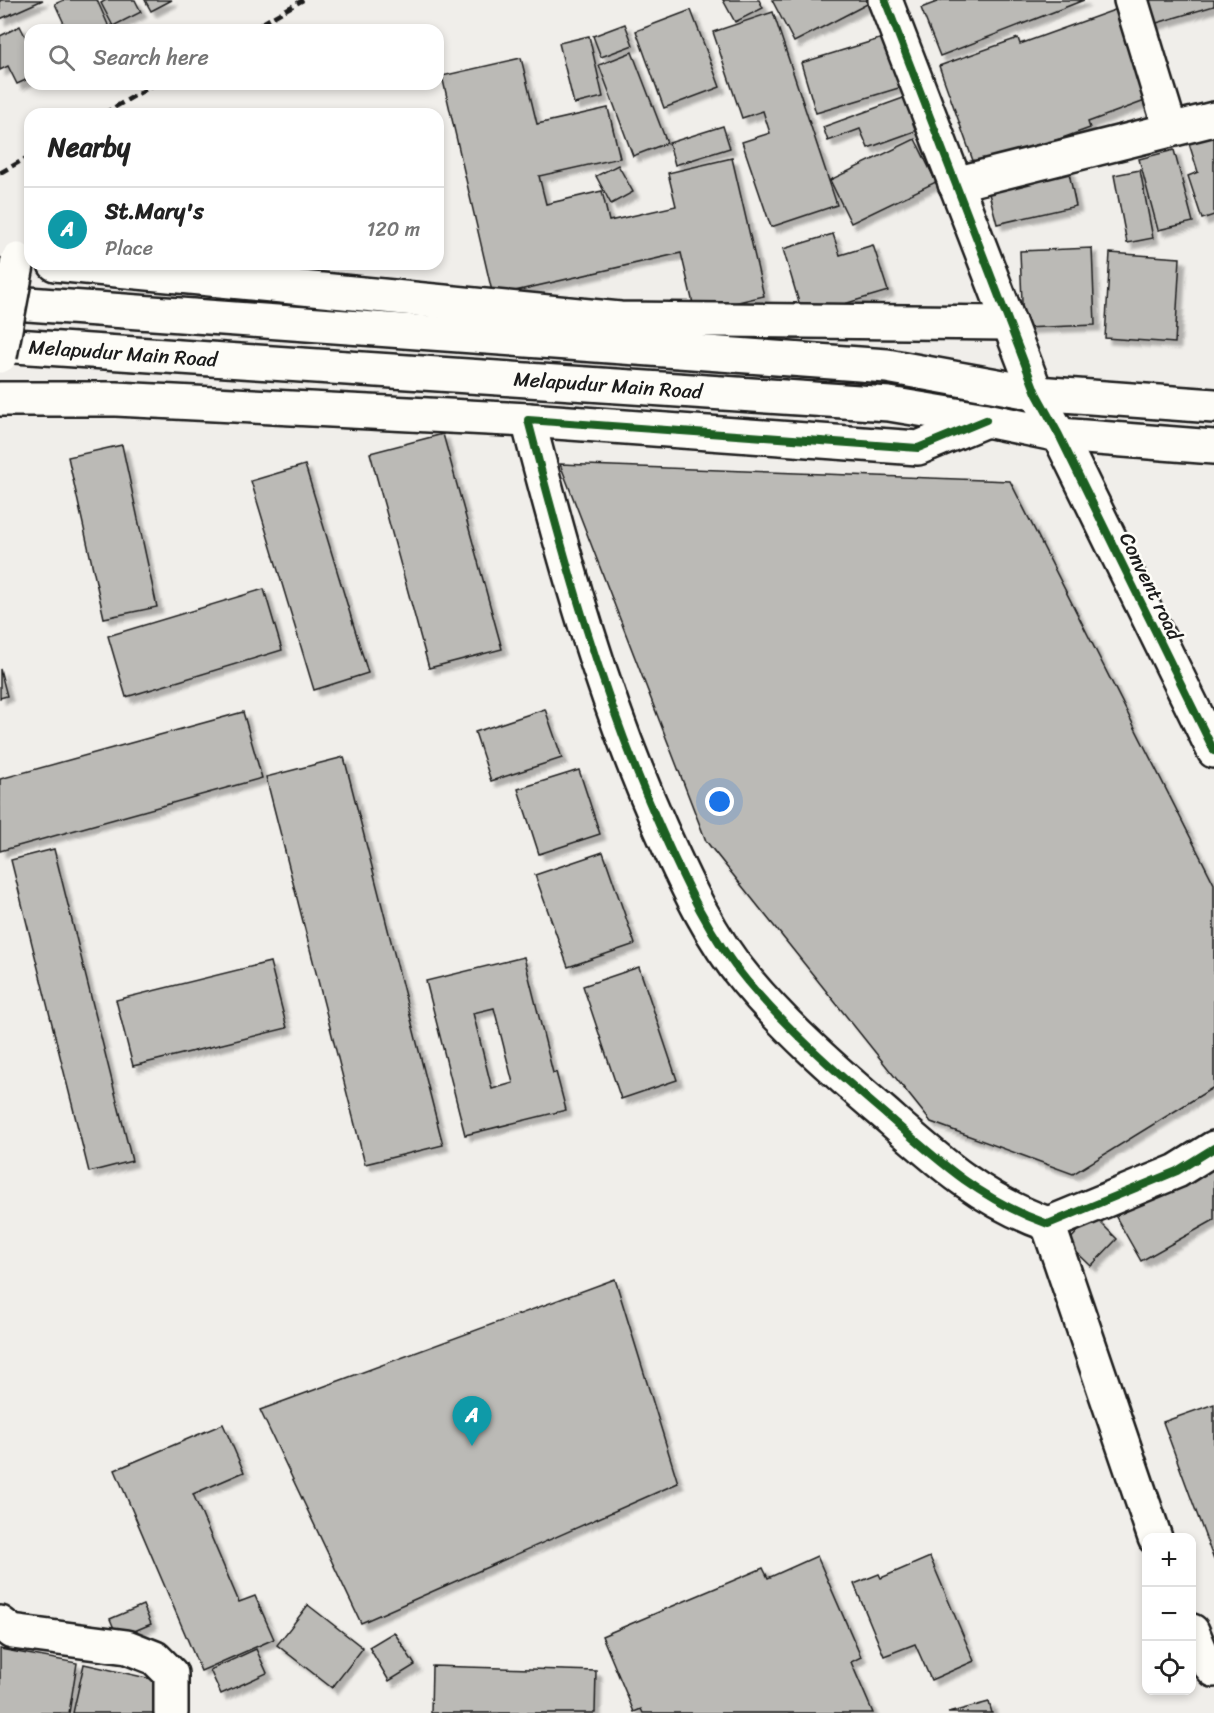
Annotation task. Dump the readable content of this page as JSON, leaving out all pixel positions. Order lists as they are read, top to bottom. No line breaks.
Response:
{"streets":{"street":["Melapudur Main Road","Convent road"]},"crossings":[["Melapudur Main Road","Convent road"]],"page":{"search":"Search here","heading":"Nearby","list":[{"mark":"A","name":"St.Mary's","note":"Place","value":"120 m"}],"pins":"A","map_buttons":["+","−"]}}
